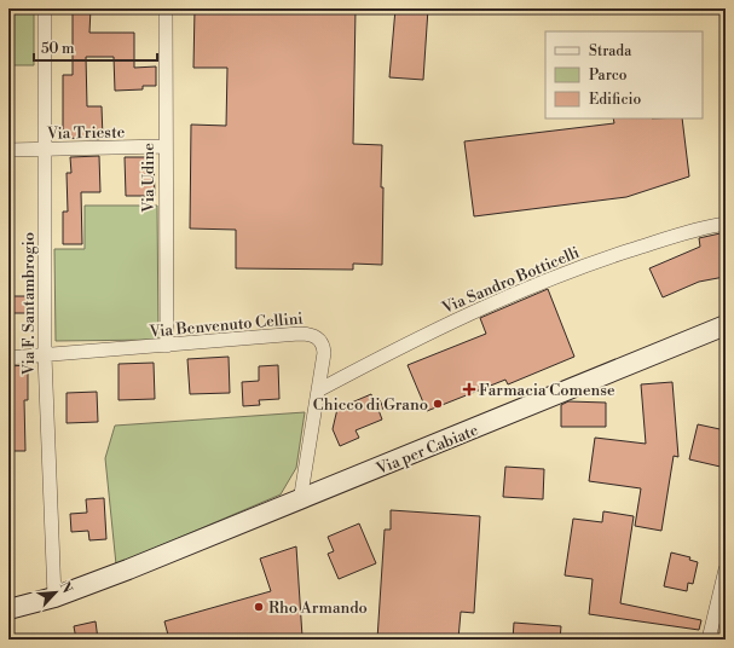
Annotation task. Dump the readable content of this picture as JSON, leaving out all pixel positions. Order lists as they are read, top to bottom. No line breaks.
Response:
{"streets":{"street":["Via Trieste","Via Udine","Via Sandro Botticelli","Via F. Santambrogio","Via Benvenuto Cellini","Via per Cabiate"]},"crossings":[["Via Trieste","Via Udine"],["Via Trieste","Via F. Santambrogio"],["Via Udine","Via Benvenuto Cellini"],["Via Sandro Botticelli","Via Benvenuto Cellini"],["Via F. Santambrogio","Via Benvenuto Cellini"],["Via F. Santambrogio","Via per Cabiate"],["Via Benvenuto Cellini","Via per Cabiate"]],"places":{"health":["Farmacia Comense"],"other":["Chicco di Grano","Rho Armando"]},"legend":["Strada","Parco","Edificio"],"scale_bar":"50 m","north":"top right"}
